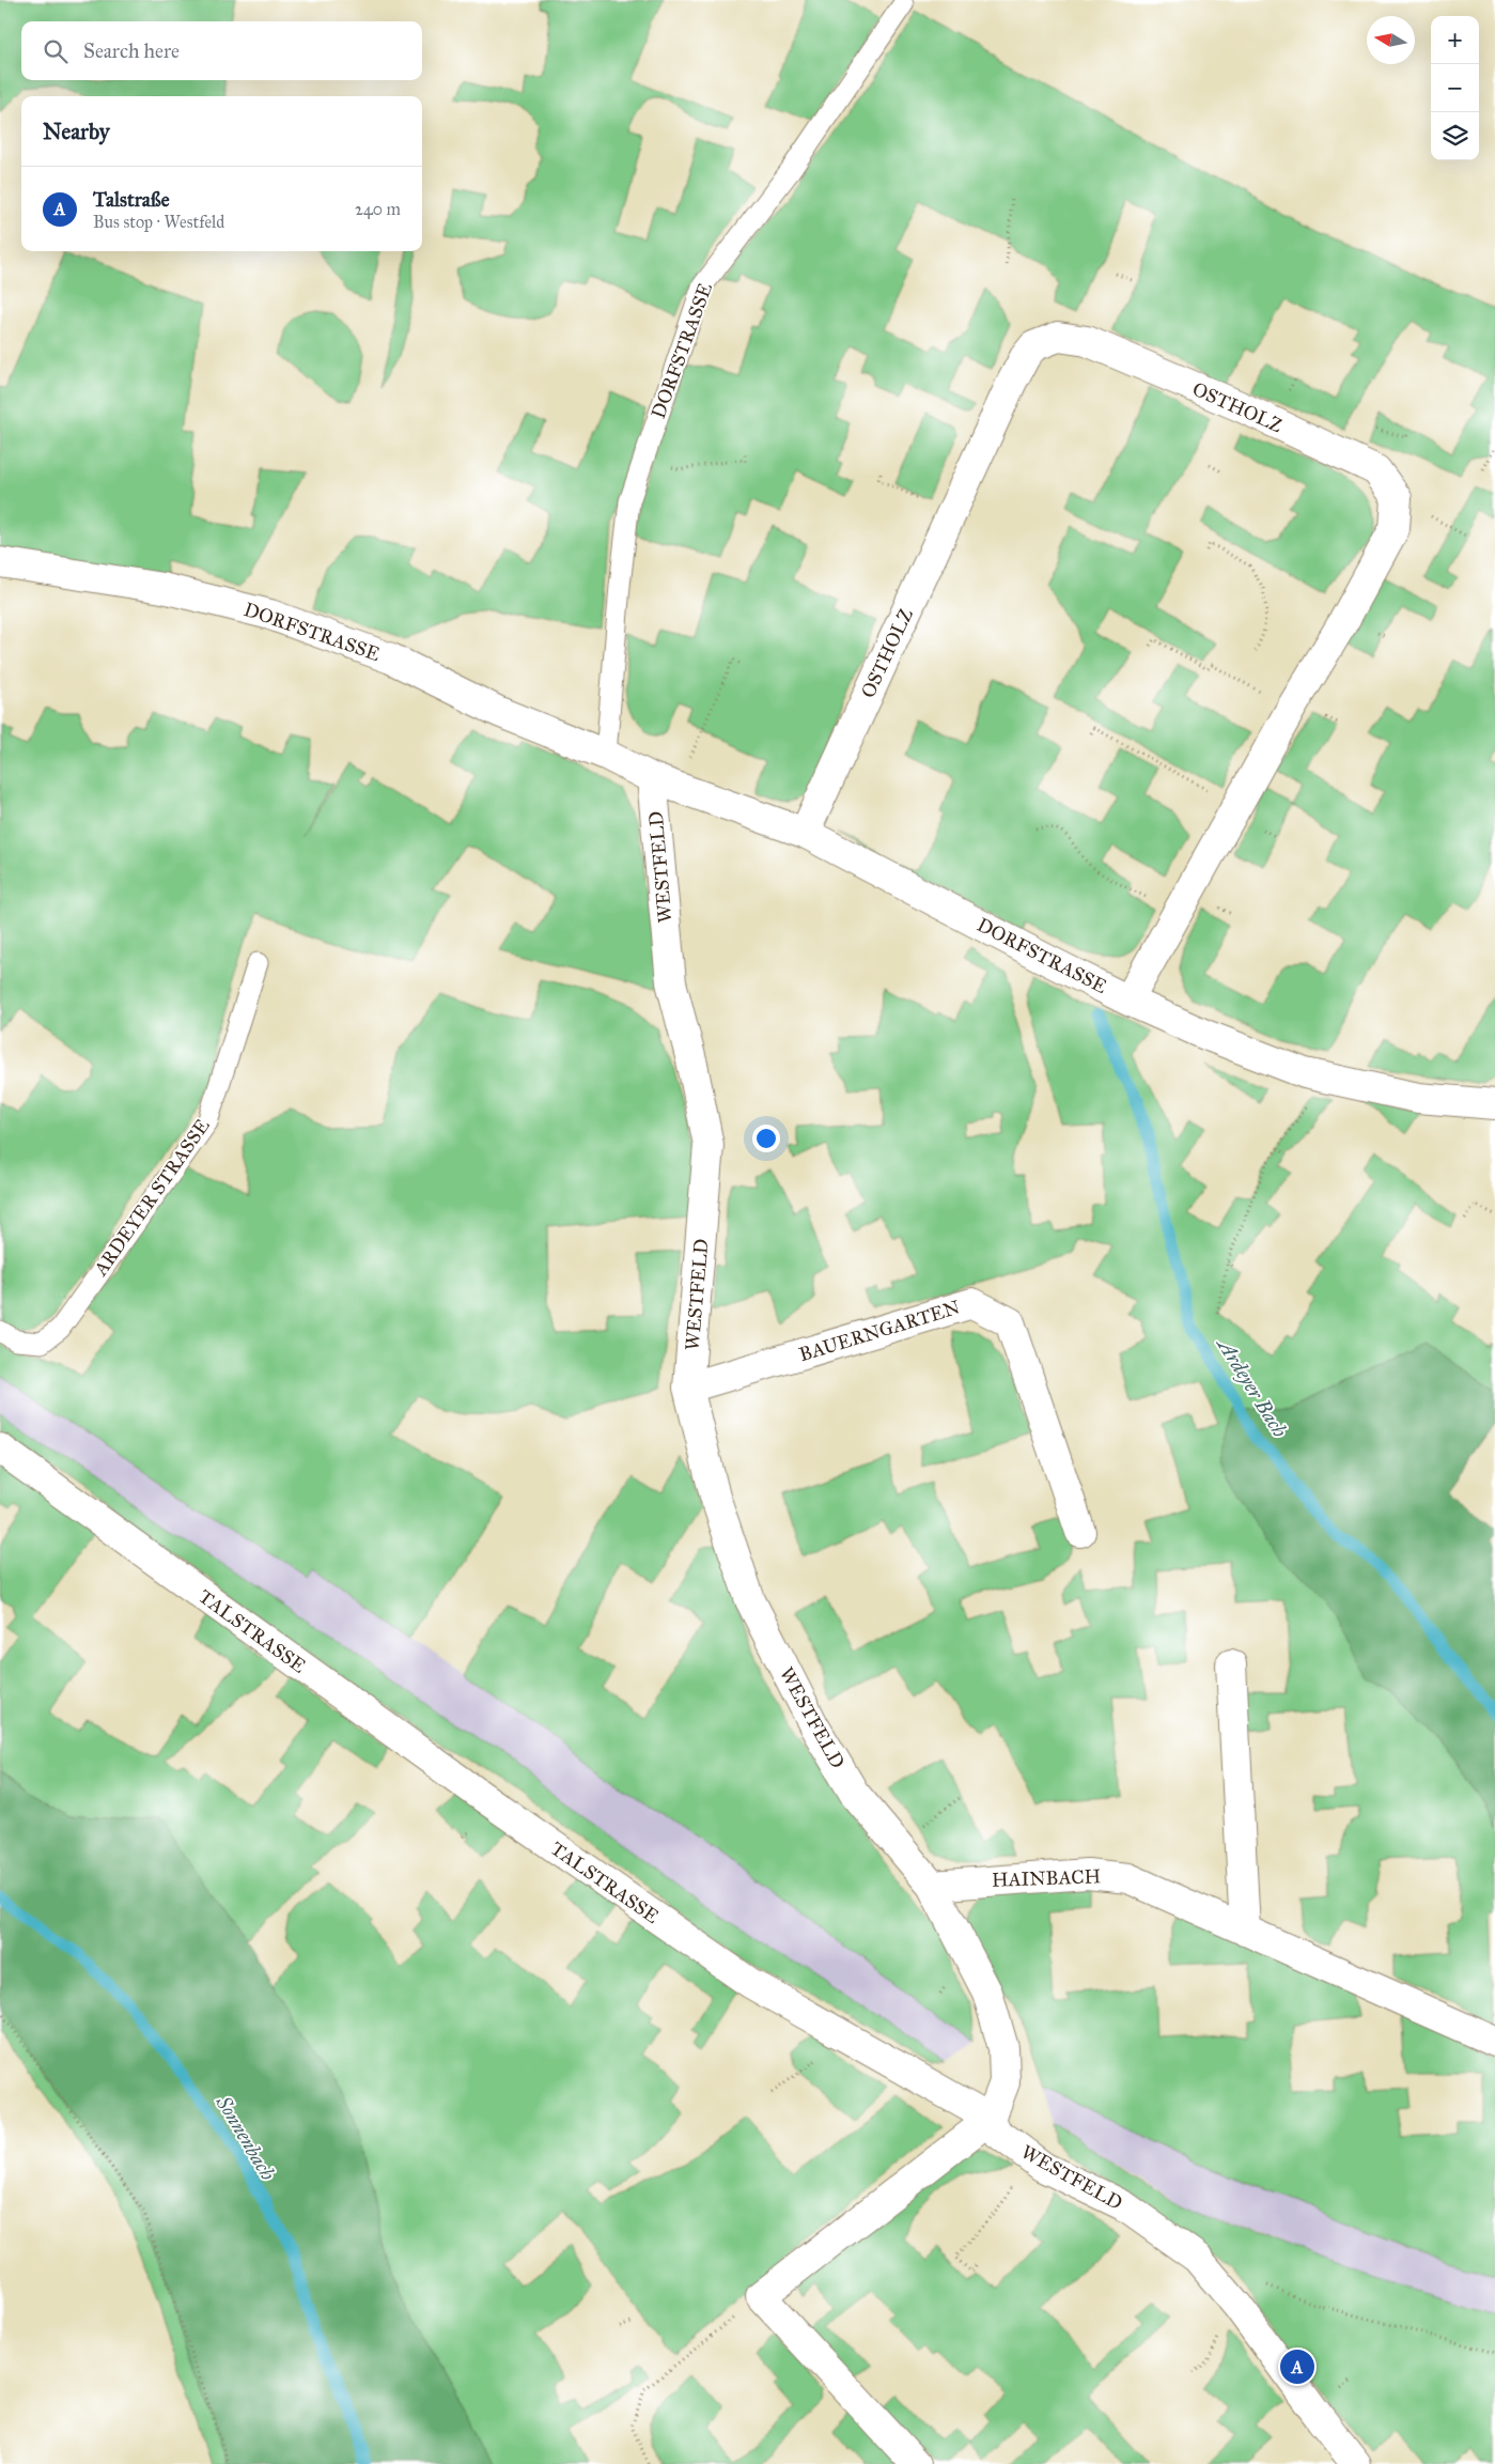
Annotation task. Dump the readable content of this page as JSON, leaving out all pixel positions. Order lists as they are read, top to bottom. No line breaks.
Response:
{"streets":{"street":["DORFSTRASSE","OSTHOLZ","WESTFELD","BAUERNGARTEN","TALSTRASSE","HAINBACH"],"lane":["ARDEYER STRASSE"]},"crossings":[["DORFSTRASSE","OSTHOLZ"],["DORFSTRASSE","WESTFELD"],["WESTFELD","BAUERNGARTEN"],["WESTFELD","TALSTRASSE"],["WESTFELD","HAINBACH"]],"water":["Ardeyer Bach","Sonnenbach"],"north":"left","page":{"map_buttons":["+","−"],"search":"Search here","heading":"Nearby","list":[{"mark":"A","name":"Talstraße","note":"Bus stop · Westfeld","value":"240 m"}],"pins":"A"}}
